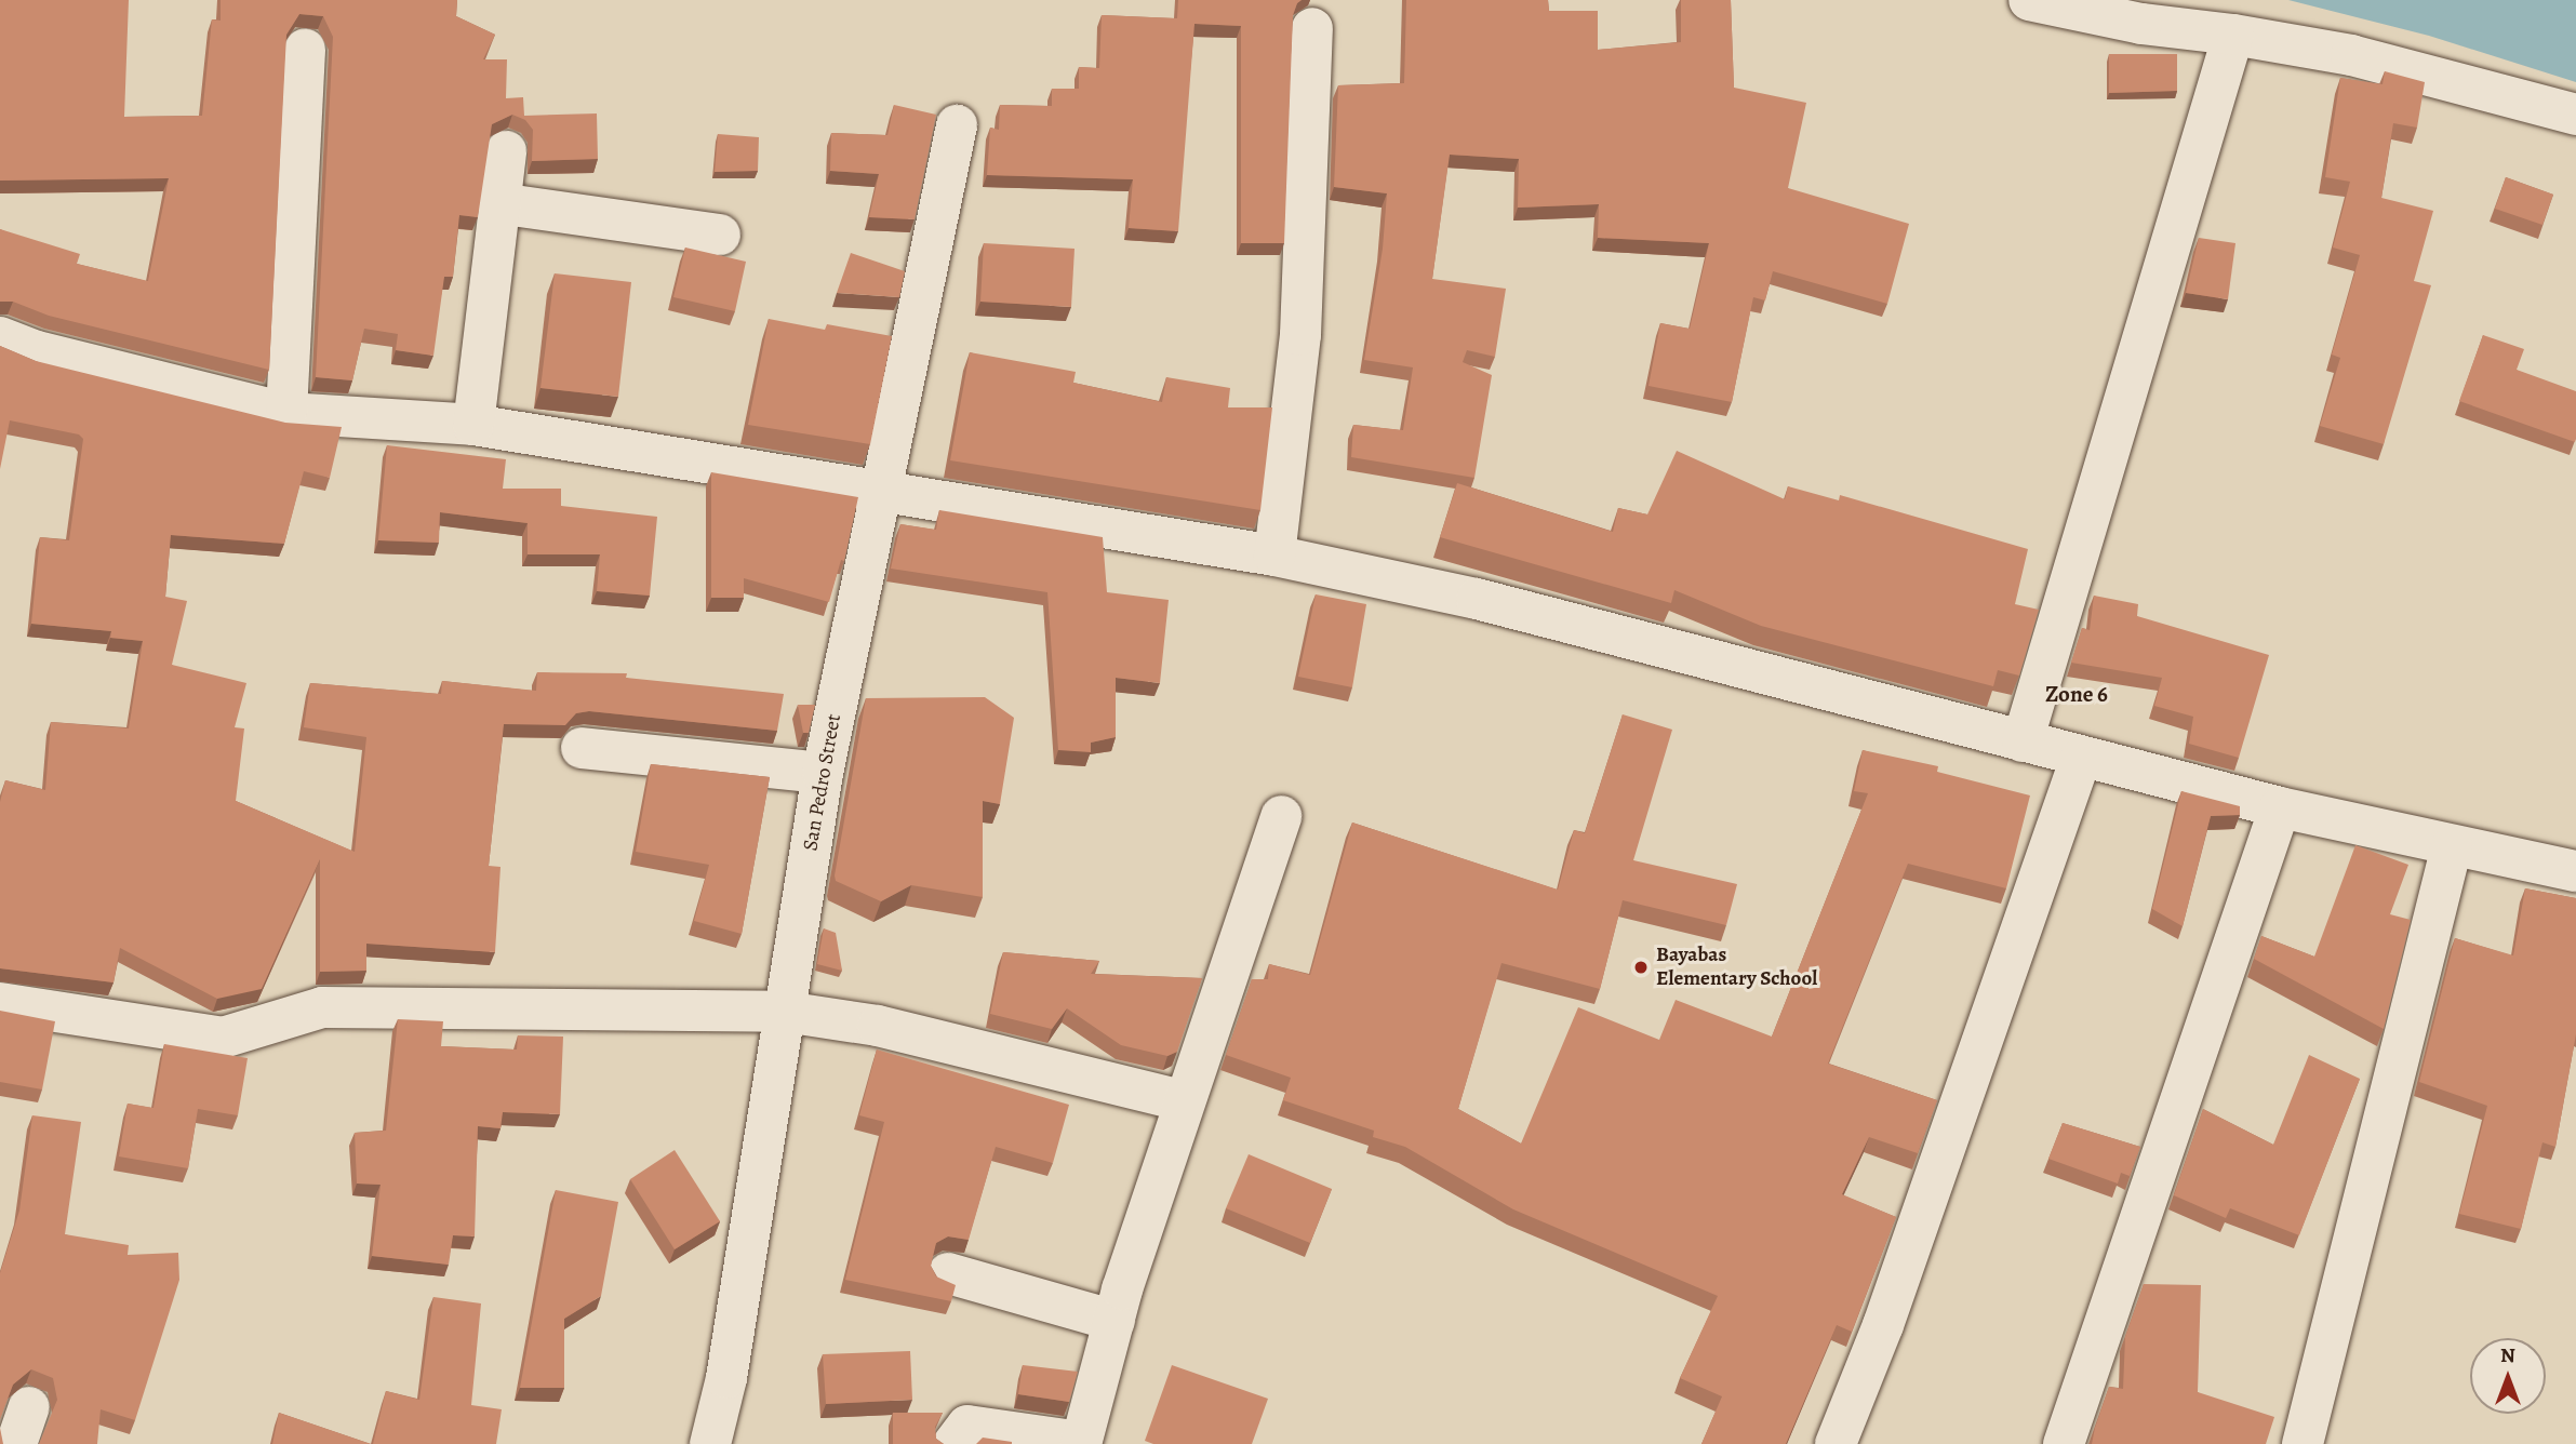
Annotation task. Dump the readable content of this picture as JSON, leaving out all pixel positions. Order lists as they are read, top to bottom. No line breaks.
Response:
{"streets":{"street":["San Pedro Street"]},"districts":["Zone 6"],"places":["Bayabas Elementary School"],"north":"top"}
